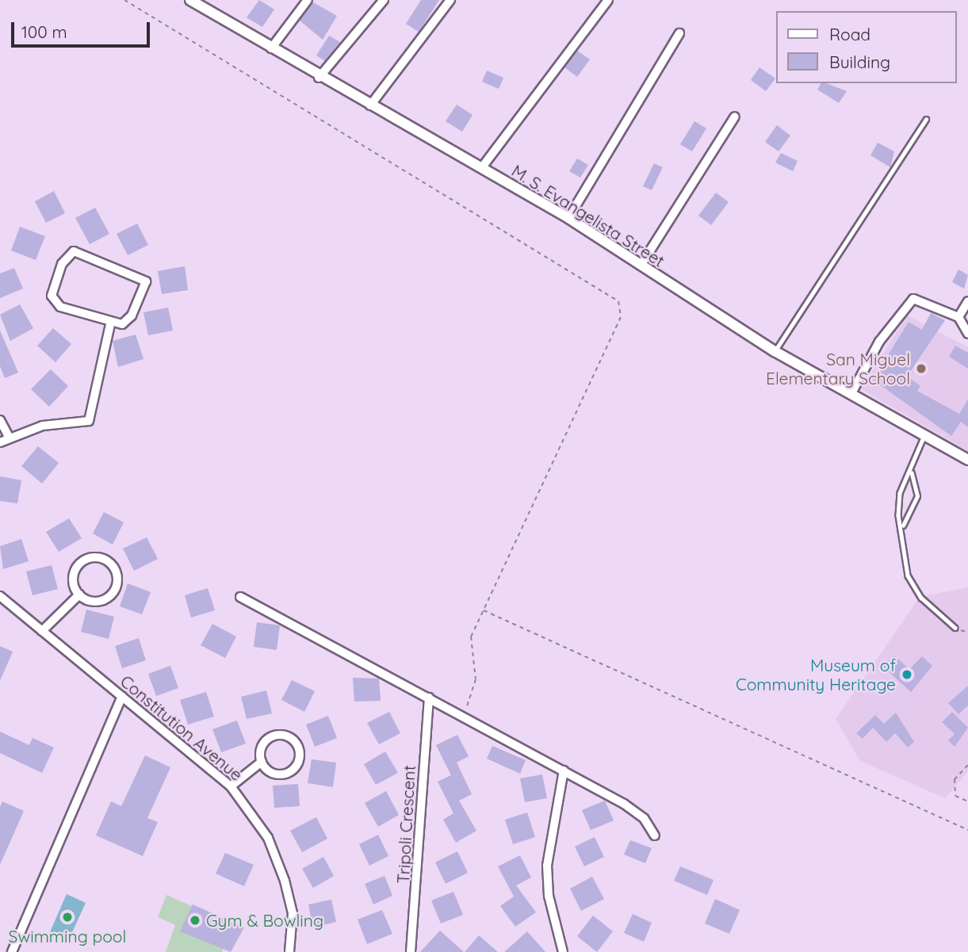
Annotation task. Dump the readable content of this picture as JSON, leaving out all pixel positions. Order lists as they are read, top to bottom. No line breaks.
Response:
{"streets":{"street":["M. S. Evangelista Street","Constitution Avenue","Tripoli Crescent"]},"places":["San Miguel Elementary School","Museum of Community Heritage","Swimming pool","Gym & Bowling"],"legend":["Road","Building"],"scale_bar":"100 m"}
